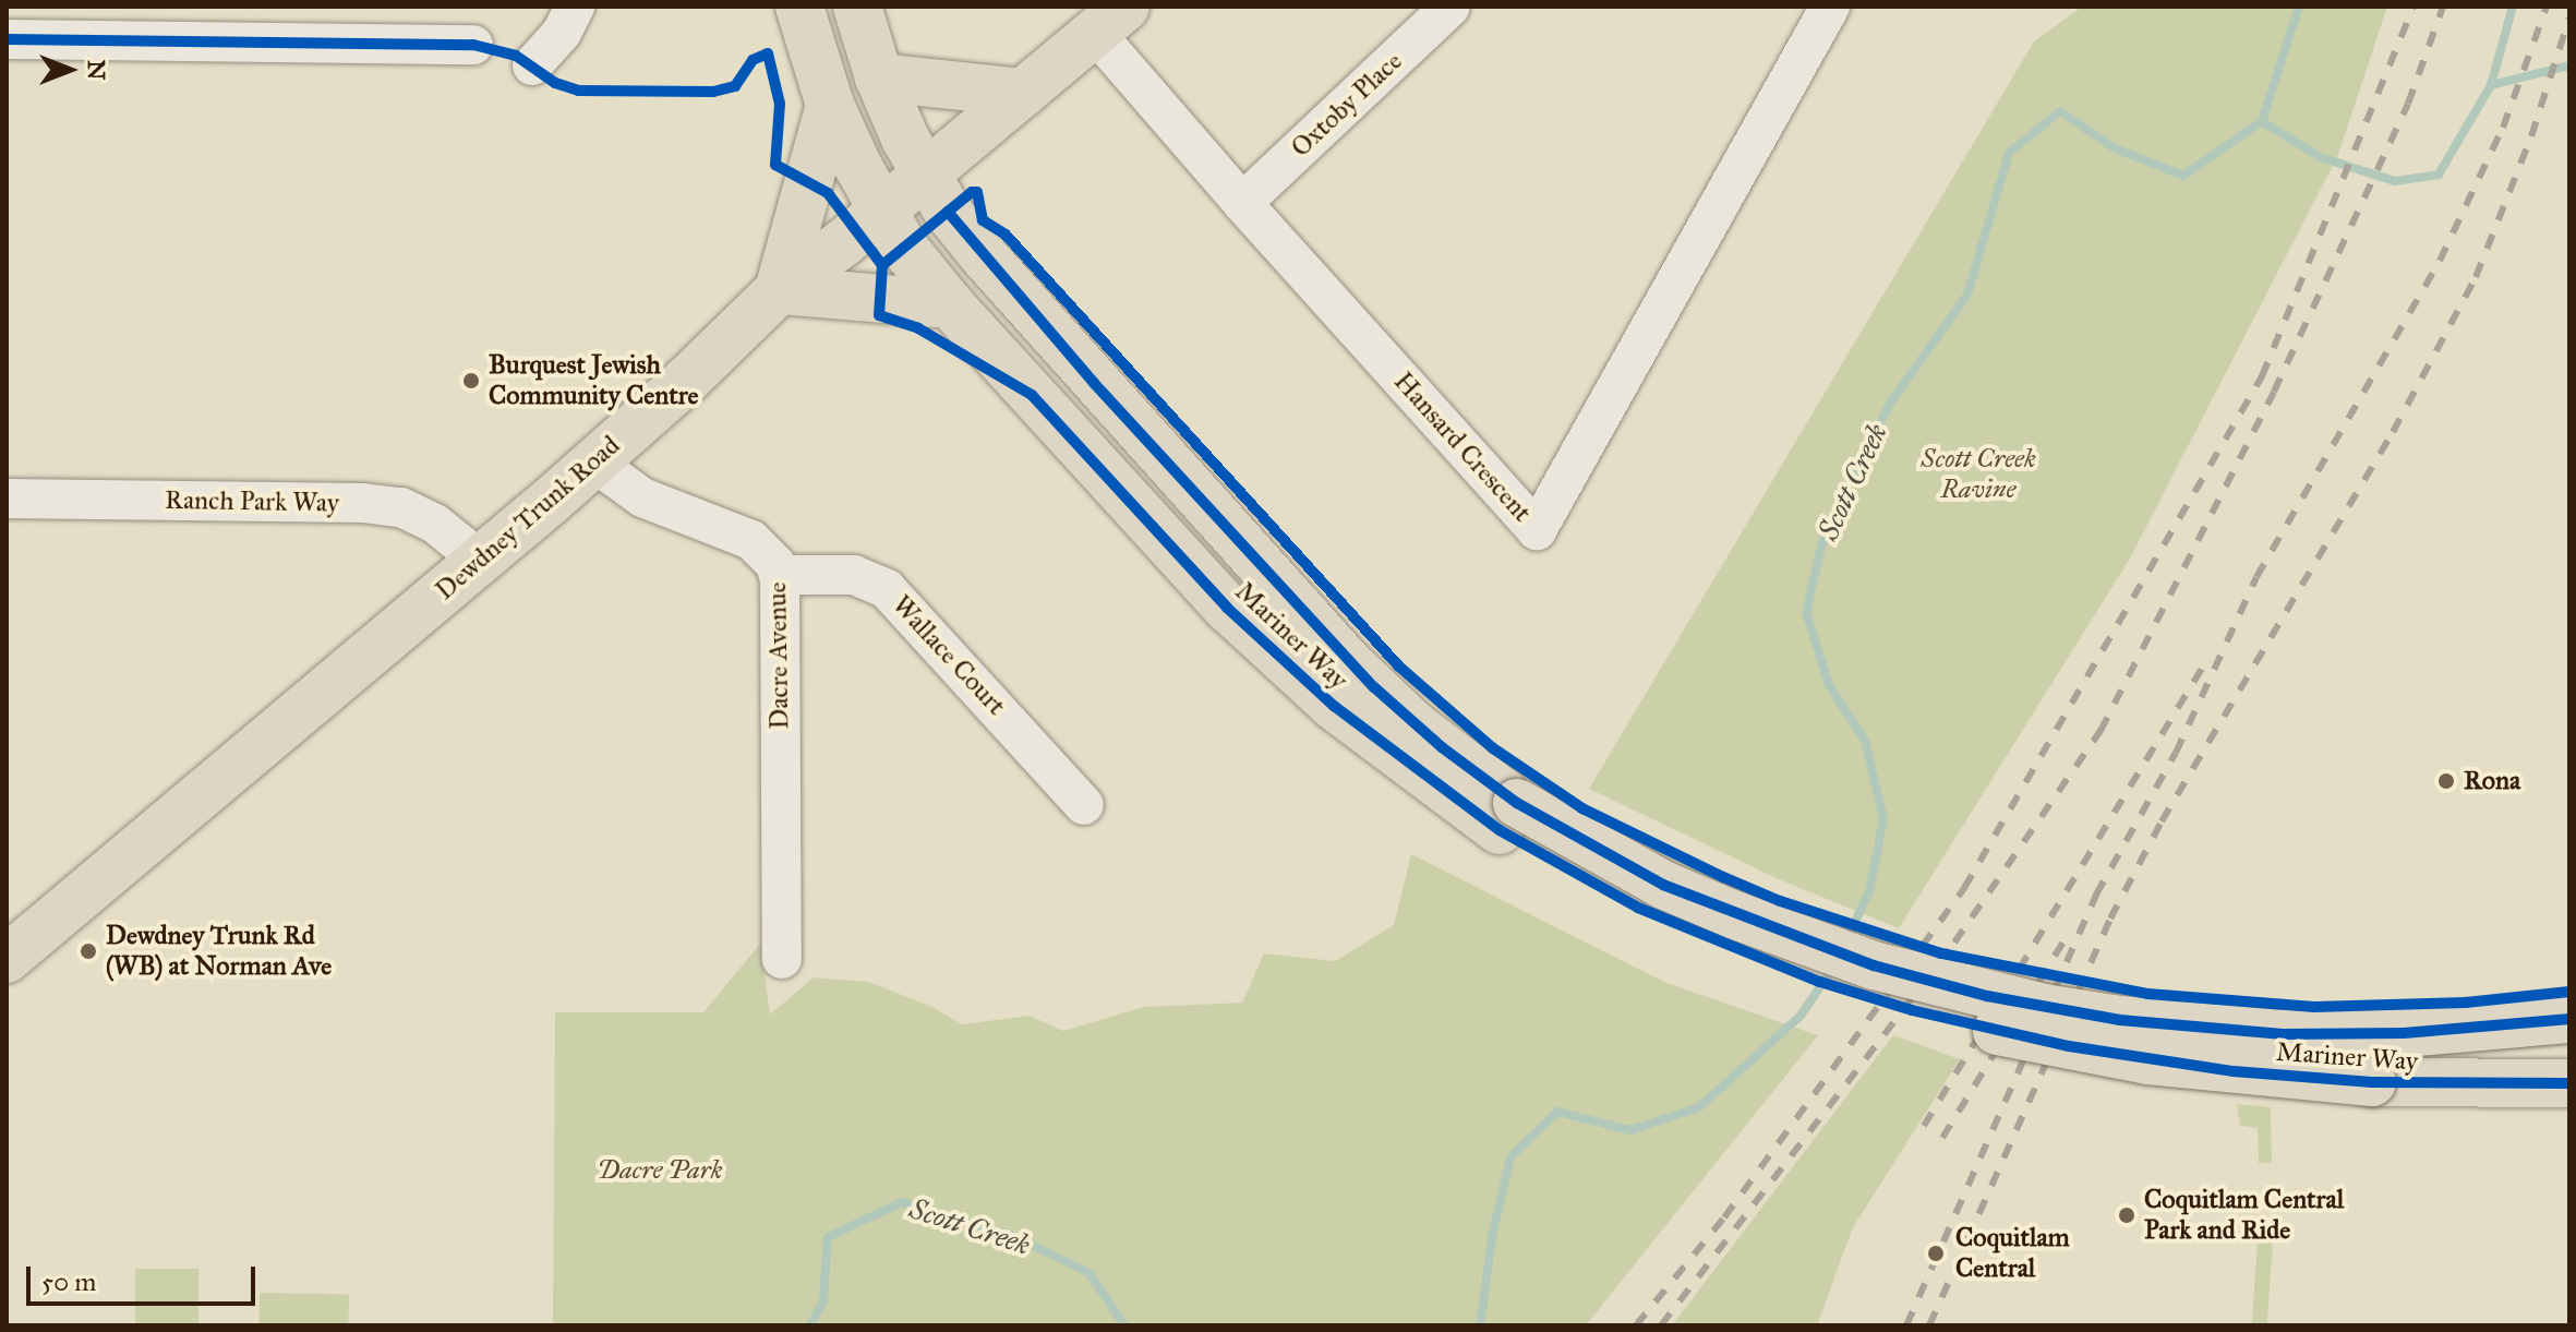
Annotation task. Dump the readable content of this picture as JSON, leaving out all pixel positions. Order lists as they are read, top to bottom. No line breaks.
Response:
{"streets":{"main road":["Dewdney Trunk Road","Mariner Way"],"street":["Oxtoby Place","Hansard Crescent","Ranch Park Way","Dacre Avenue","Wallace Court"]},"crossings":[["Oxtoby Place","Hansard Crescent"],["Hansard Crescent","Dewdney Trunk Road"],["Ranch Park Way","Dewdney Trunk Road"],["Dewdney Trunk Road","Mariner Way"],["Dewdney Trunk Road","Dacre Avenue"],["Dacre Avenue","Wallace Court"]],"water":["Scott Creek"],"parks":["Scott Creek Ravine","Dacre Park"],"places":["Burquest Jewish Community Centre","Rona","Dewdney Trunk Rd (WB) at Norman Ave","Coquitlam Central Park and Ride","Coquitlam Central"],"scale_bar":"50 m","north":"right"}
